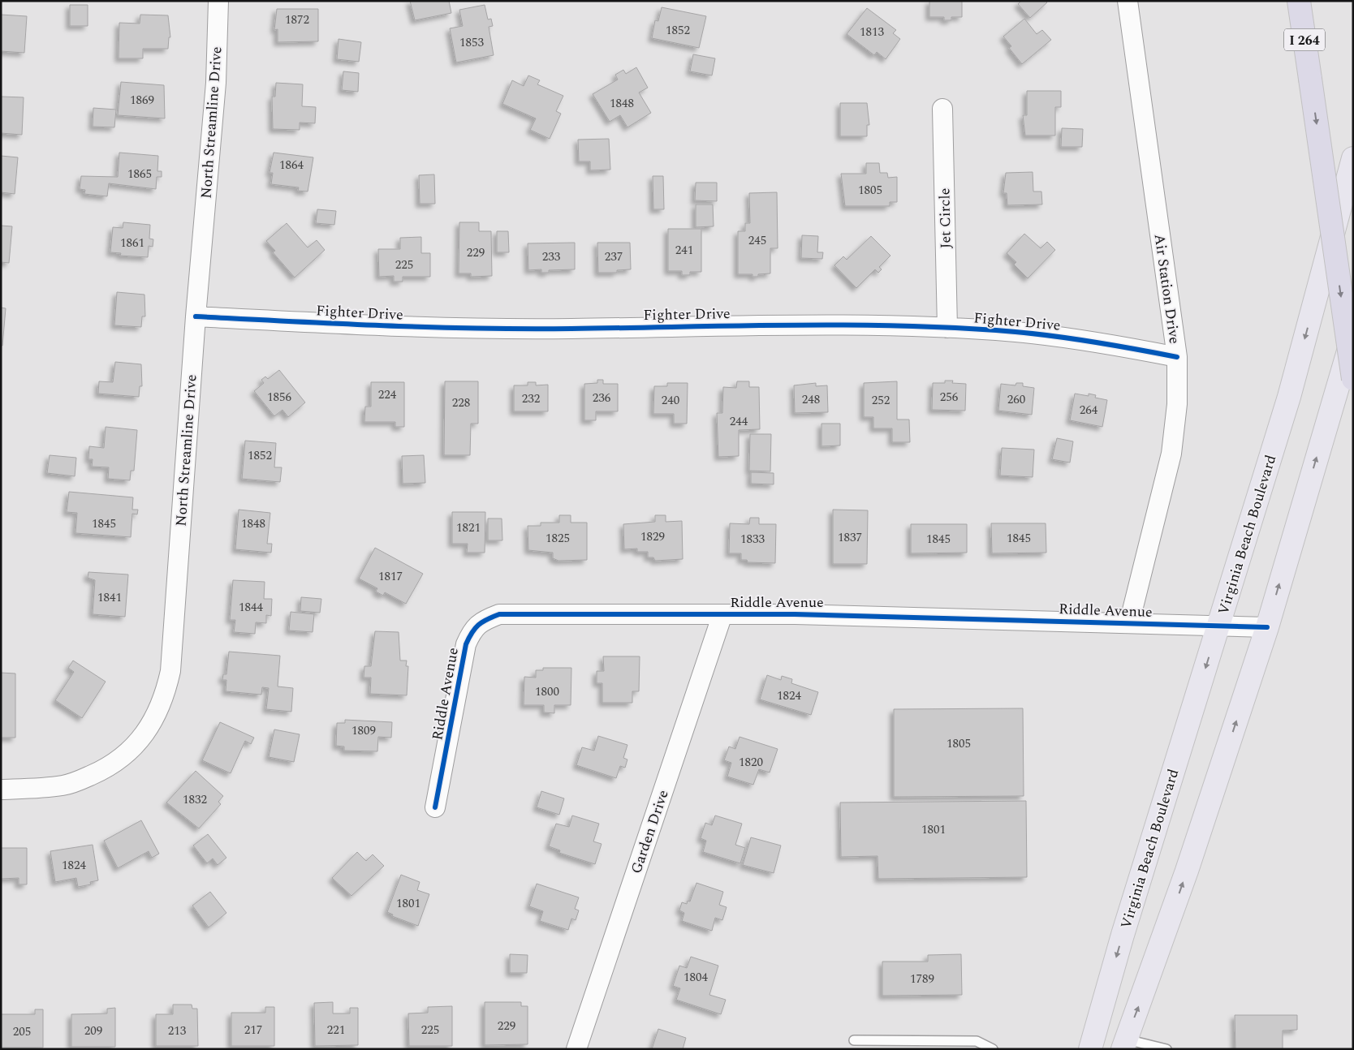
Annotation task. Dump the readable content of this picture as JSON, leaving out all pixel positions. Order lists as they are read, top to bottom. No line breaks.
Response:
{"streets":{"highway":["I 264"],"main road":["Virginia Beach Boulevard"],"street":["North Streamline Drive","Jet Circle","Air Station Drive","Fighter Drive","Riddle Avenue","Garden Drive"]},"crossings":[["North Streamline Drive","Fighter Drive"],["Jet Circle","Fighter Drive"],["Air Station Drive","Fighter Drive"],["Air Station Drive","Riddle Avenue"],["Virginia Beach Boulevard","Riddle Avenue"],["Riddle Avenue","Garden Drive"]],"house_numbers":["1872","1852","1813","1853","1869","1848","1864","1865","1805","245","1861","241","229","233","237","225","224","1856","256","236","232","248","260","240","252","228","264","244","1852","1845","1848","1821","1829","1837","1825","1845","1833","1845","1817","1841","1844","1800","1824","1809","1805","1820","1832","1801","1824","1801","1804","1789","229","217","221","225","209","213","205"]}
